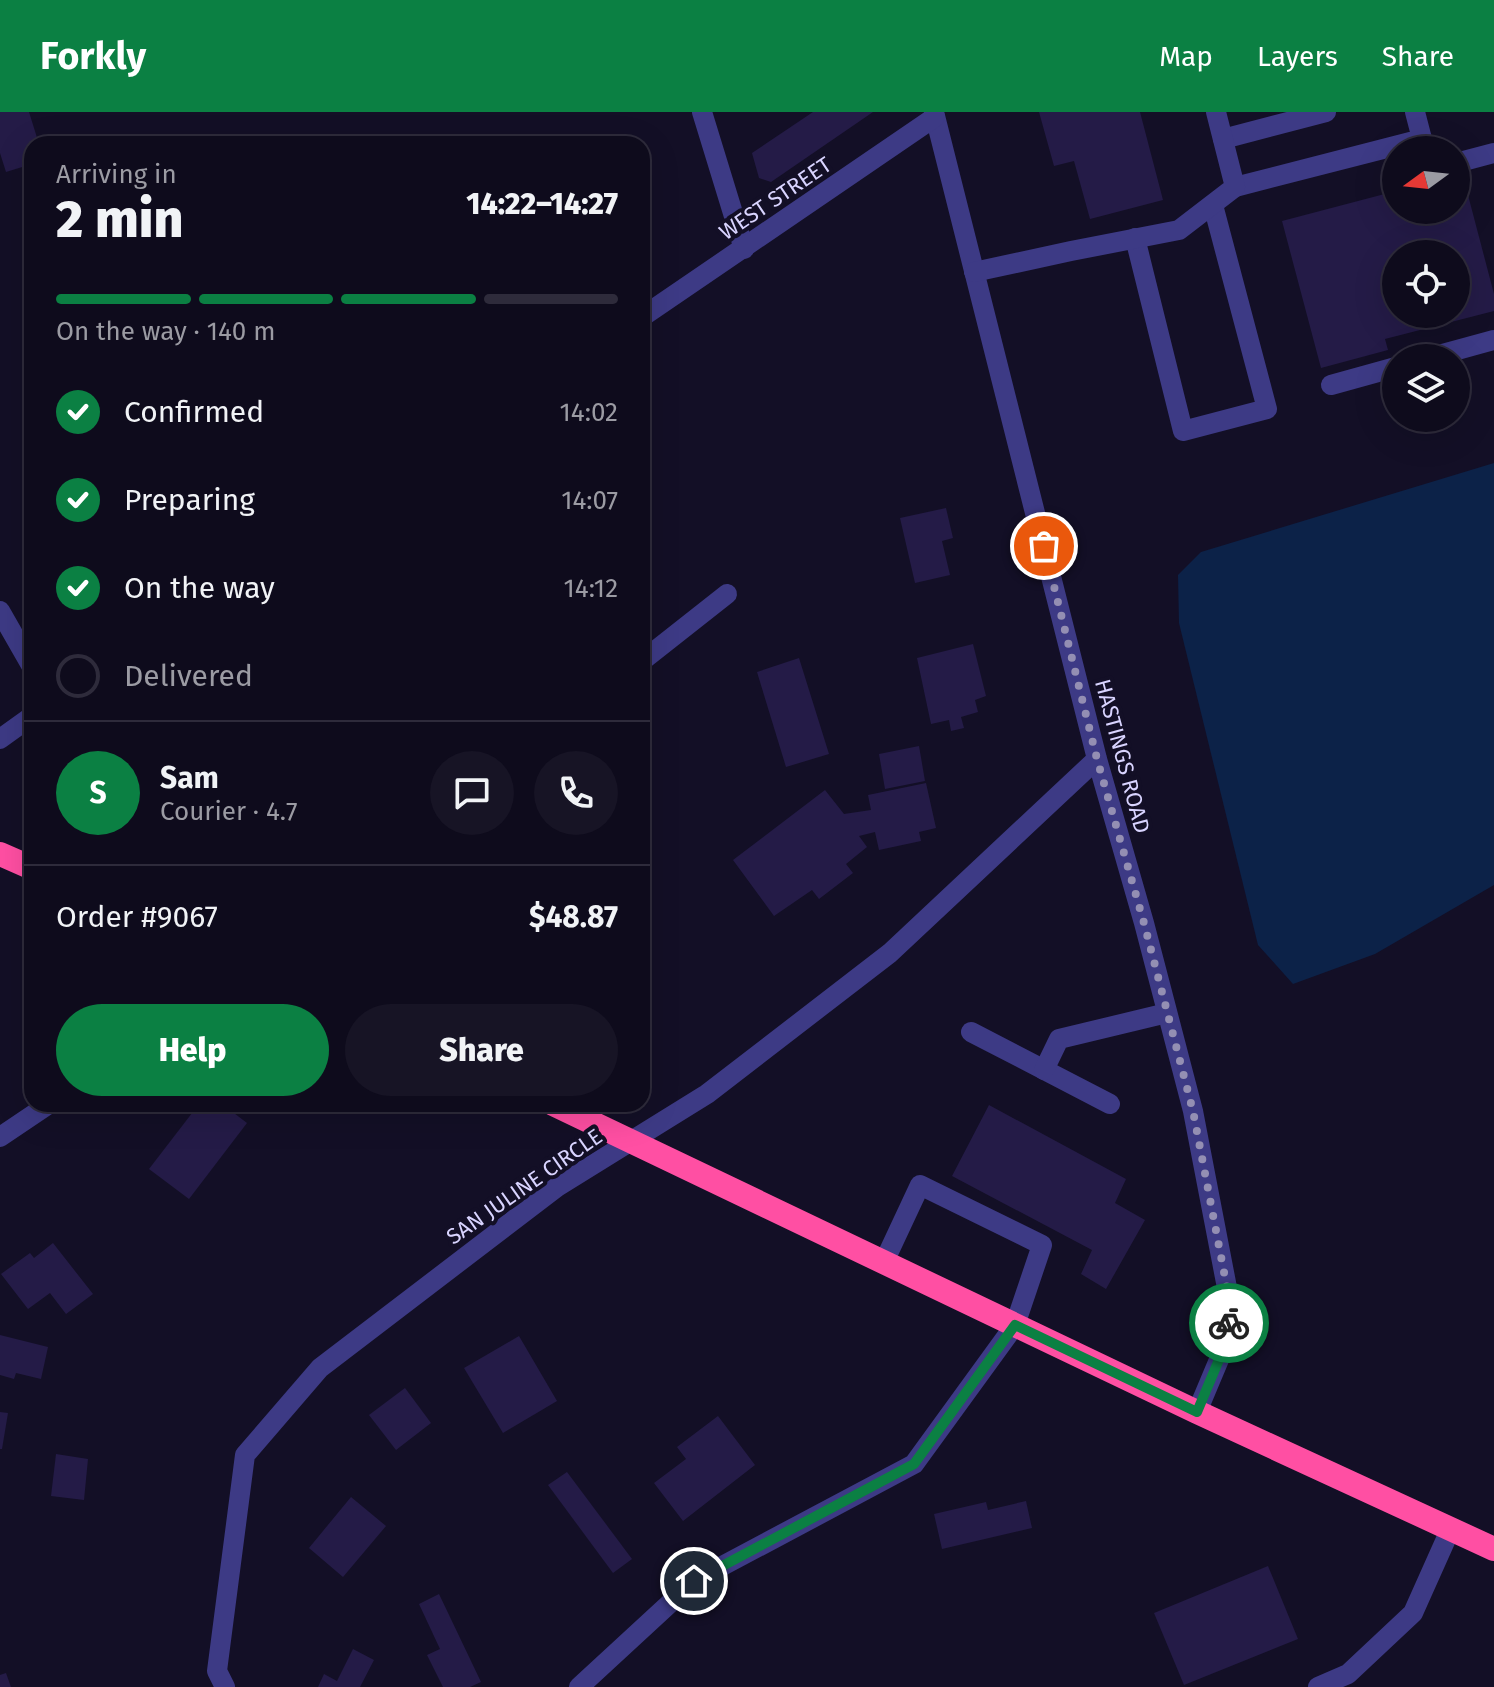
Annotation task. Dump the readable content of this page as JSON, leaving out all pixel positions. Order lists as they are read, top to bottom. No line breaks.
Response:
{"streets":{"street":["WEST STREET","HASTINGS ROAD","SAN JULINE CIRCLE"]},"crossings":[["WEST STREET","HASTINGS ROAD"],["HASTINGS ROAD","SAN JULINE CIRCLE"]],"north":"left","page":{"header":"Forkly","nav":["Map","Layers","Share"],"heading":["2 min","Arriving in","14:22–14:27"],"panel":["Sam","Courier · 4.7","Order #9067","$48.87"],"bar":"On the way · 140 m","list":[["Confirmed","14:02"],["Preparing","14:07"],["On the way","14:12"],"Delivered"],"round":"S","buttons":["Help","Share"]}}
